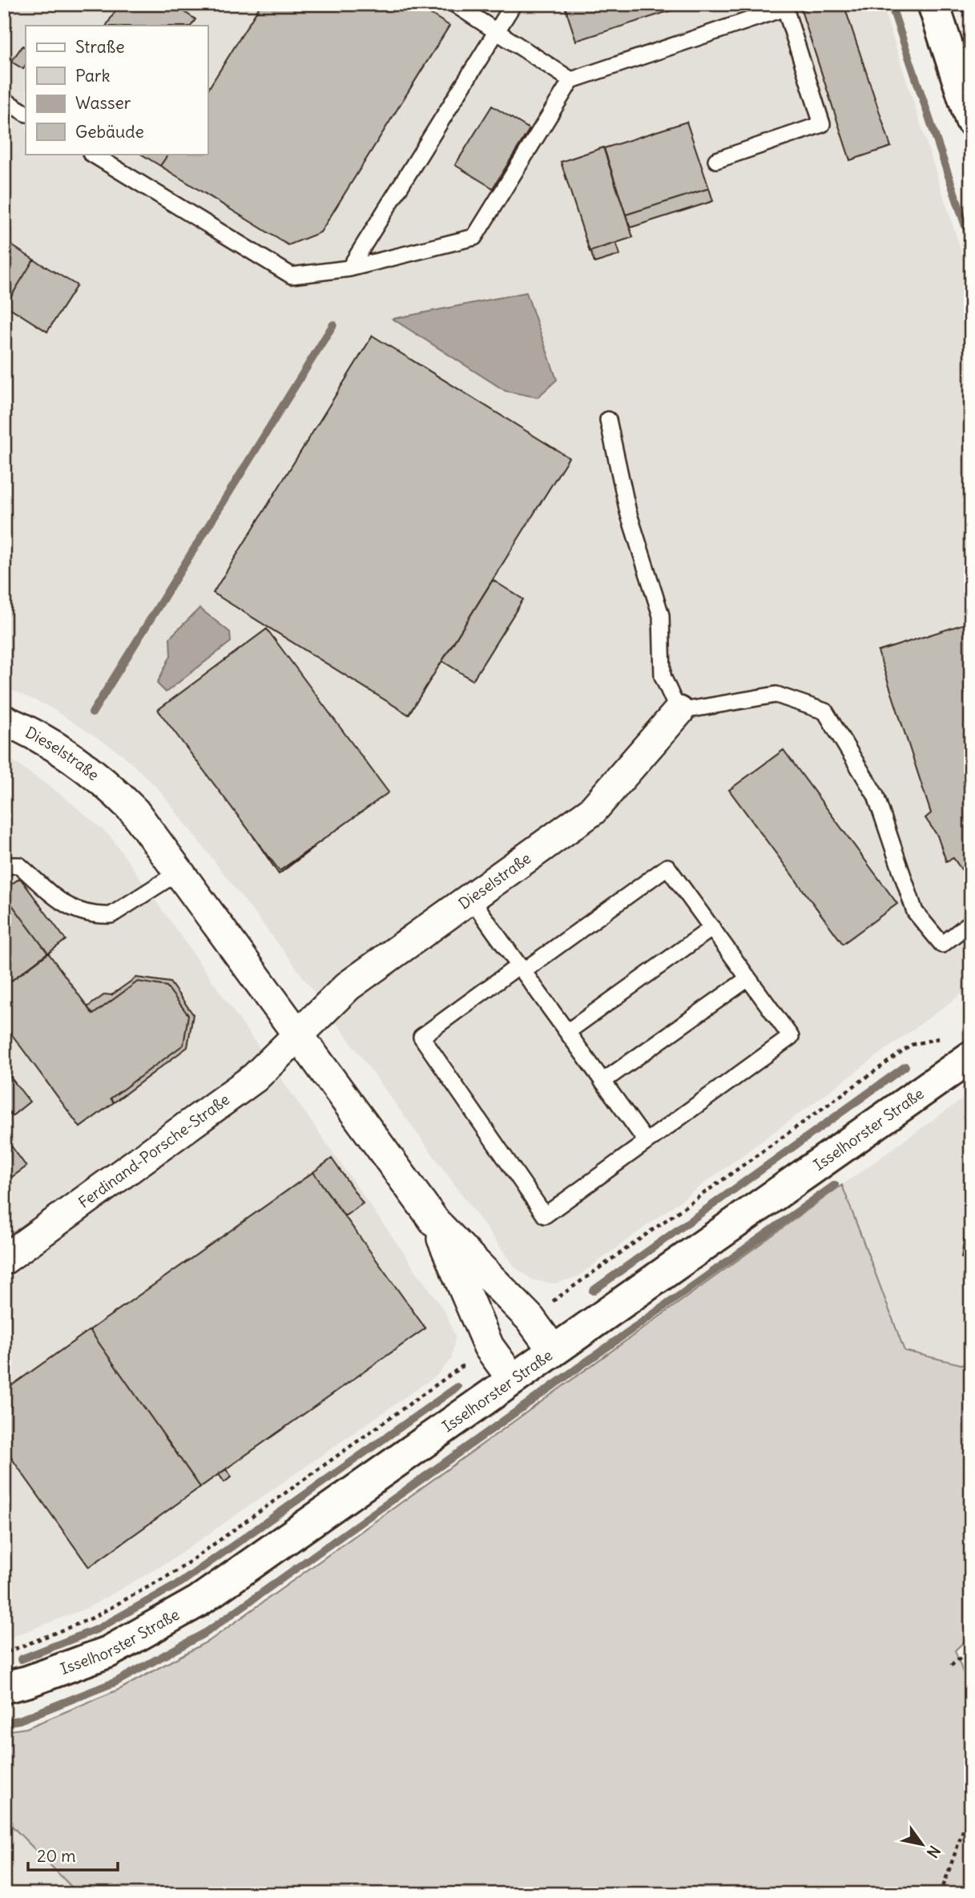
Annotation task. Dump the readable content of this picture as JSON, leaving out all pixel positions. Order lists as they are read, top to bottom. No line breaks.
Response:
{"streets":{"street":["Dieselstraße","Isselhorster Straße","Ferdinand-Porsche-Straße"]},"crossings":[["Dieselstraße","Isselhorster Straße"],["Dieselstraße","Ferdinand-Porsche-Straße"]],"legend":["Straße","Park","Wasser","Gebäude"],"scale_bar":"20 m","north":"bottom right"}
